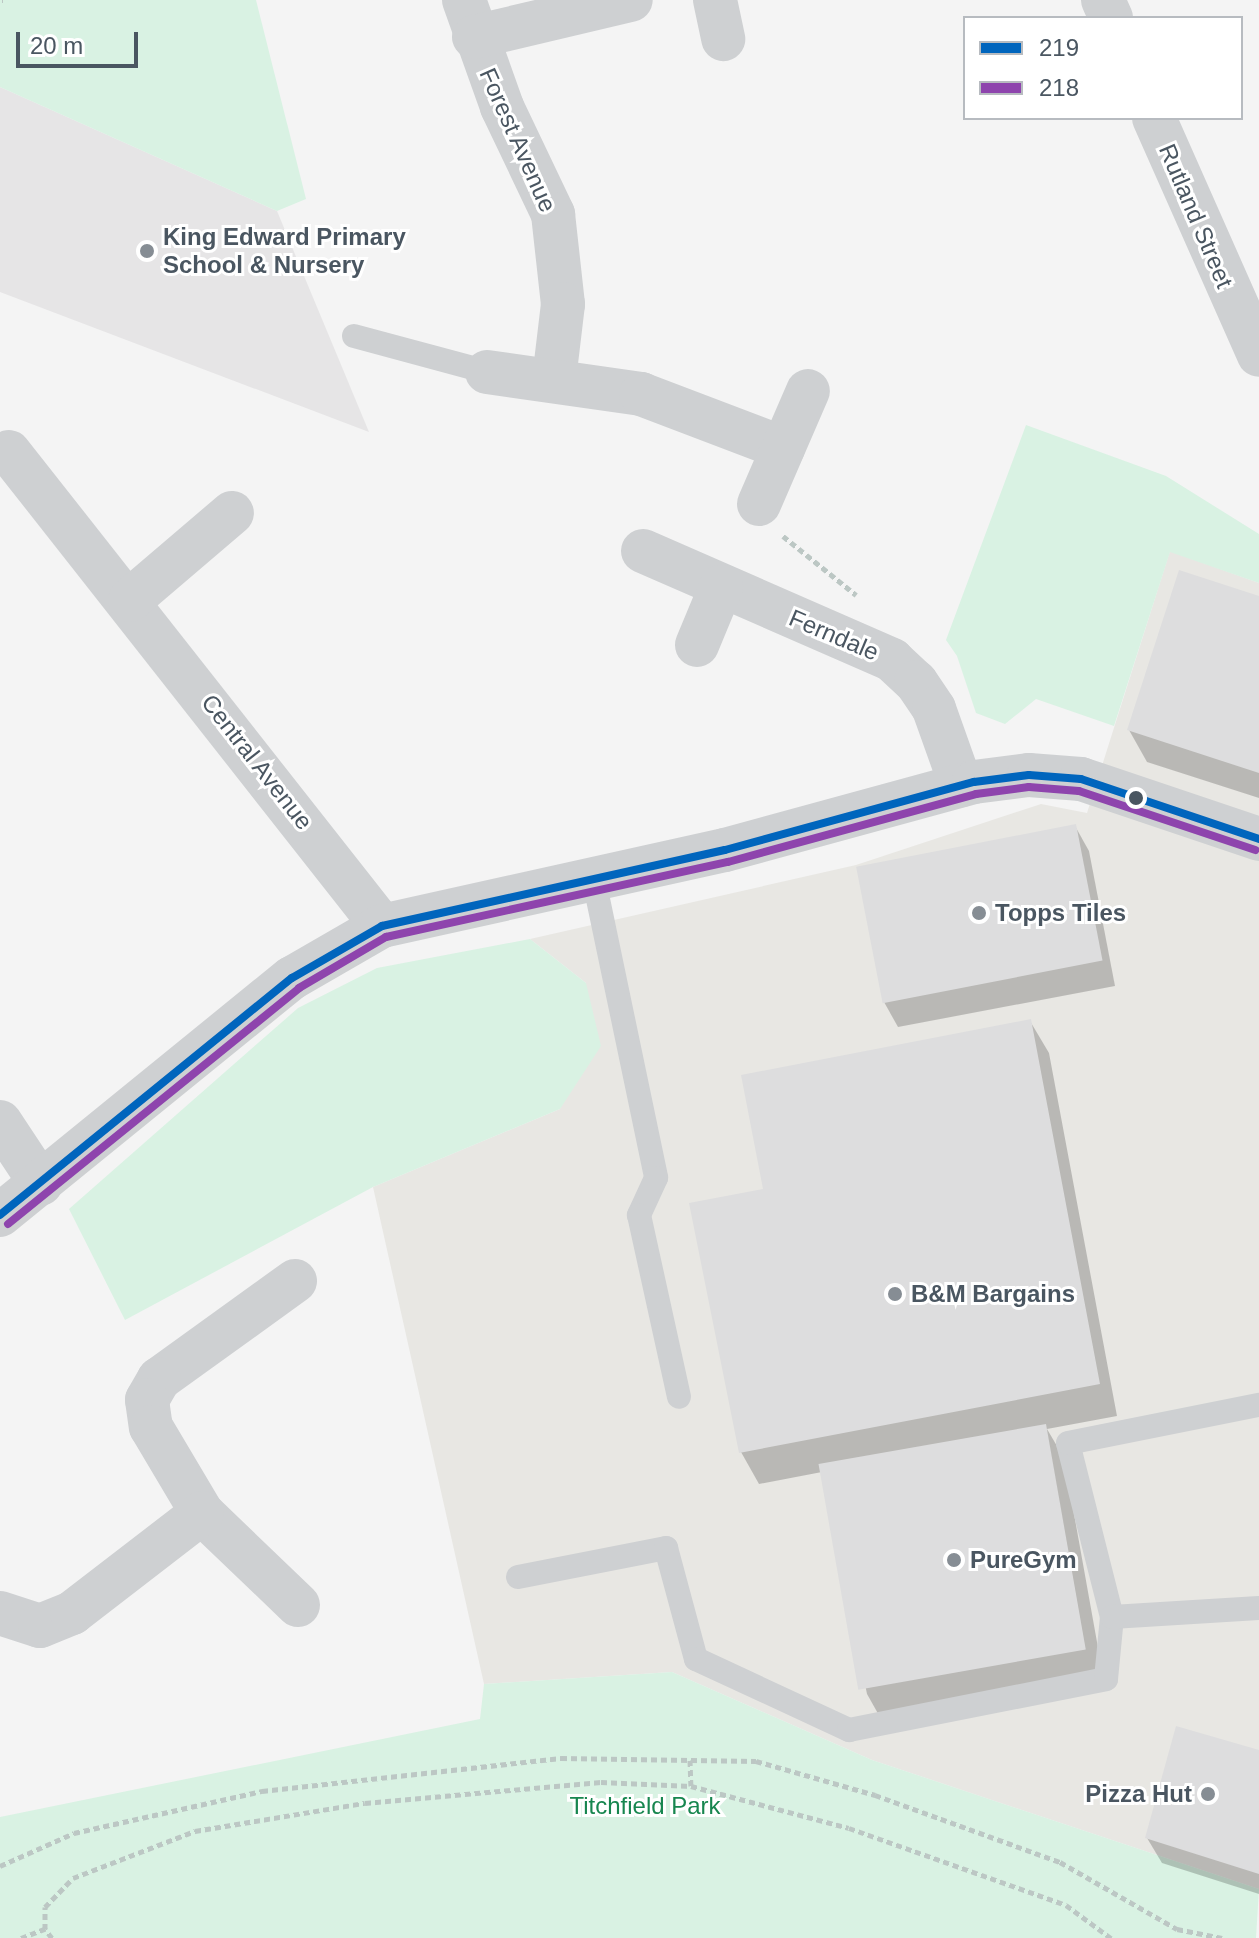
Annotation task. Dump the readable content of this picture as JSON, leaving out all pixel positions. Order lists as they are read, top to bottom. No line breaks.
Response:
{"streets":{"street":["Forest Avenue","Rutland Street","Ferndale","Central Avenue"]},"parks":["Titchfield Park"],"places":["King Edward Primary School & Nursery","Topps Tiles","B&M Bargains","PureGym","Pizza Hut"],"lines":["transit line 219","transit line 218"],"legend":["219","218"],"scale_bar":"20 m"}
